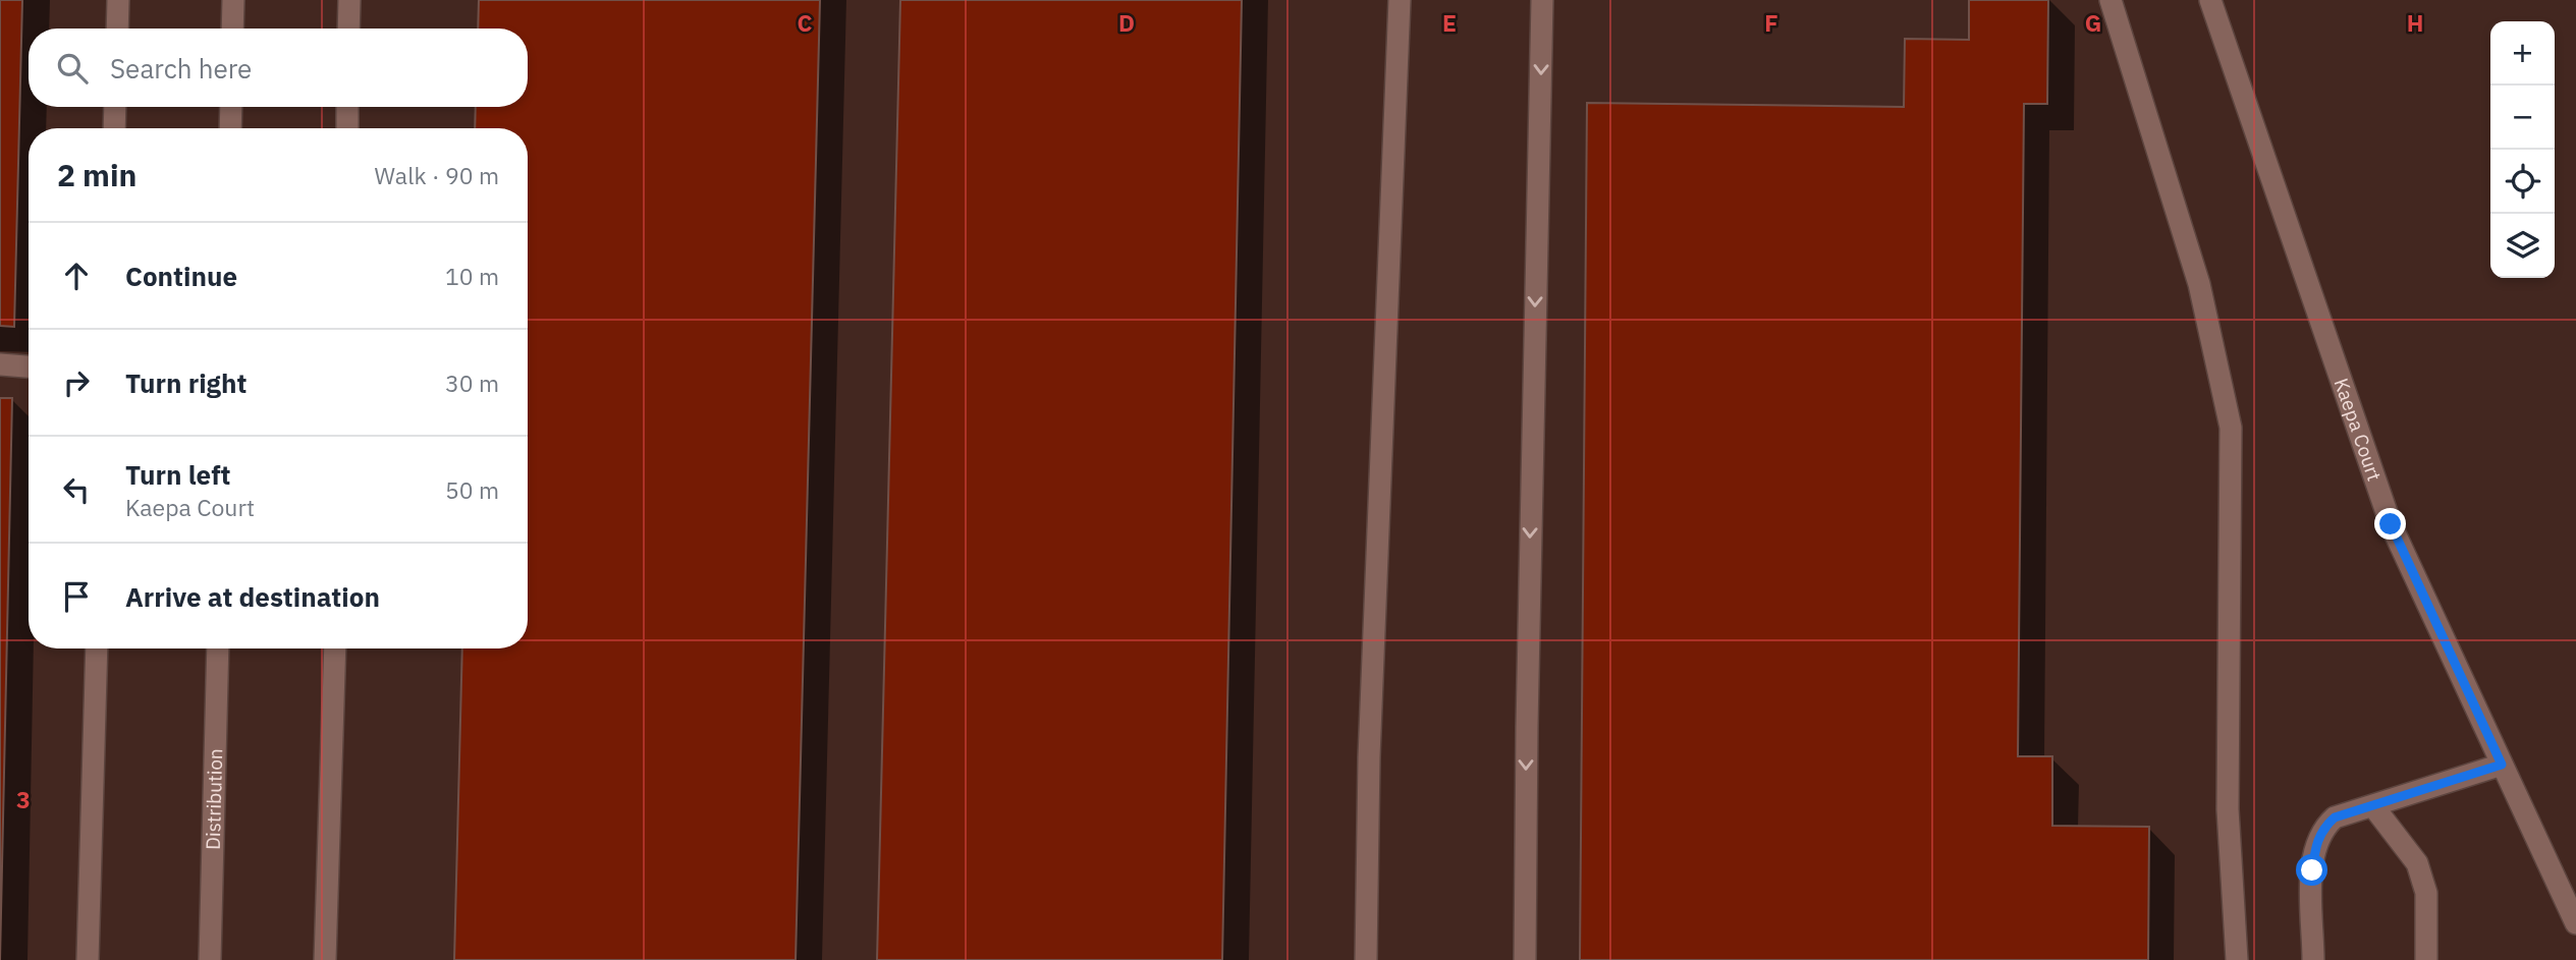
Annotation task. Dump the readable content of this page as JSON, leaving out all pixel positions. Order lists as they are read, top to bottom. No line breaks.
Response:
{"streets":{"street":["Kaepa Court","Distribution"]},"page":{"map_buttons":["+","−"],"search":"Search here","heading":["2 min","Walk · 90 m"],"list":[["Continue","10 m"],["Turn right","30 m"],["Turn left","Kaepa Court","50 m"],"Arrive at destination"]},"grid":{"columns":["C","D","E","F","G","H"],"rows":["3"]}}
